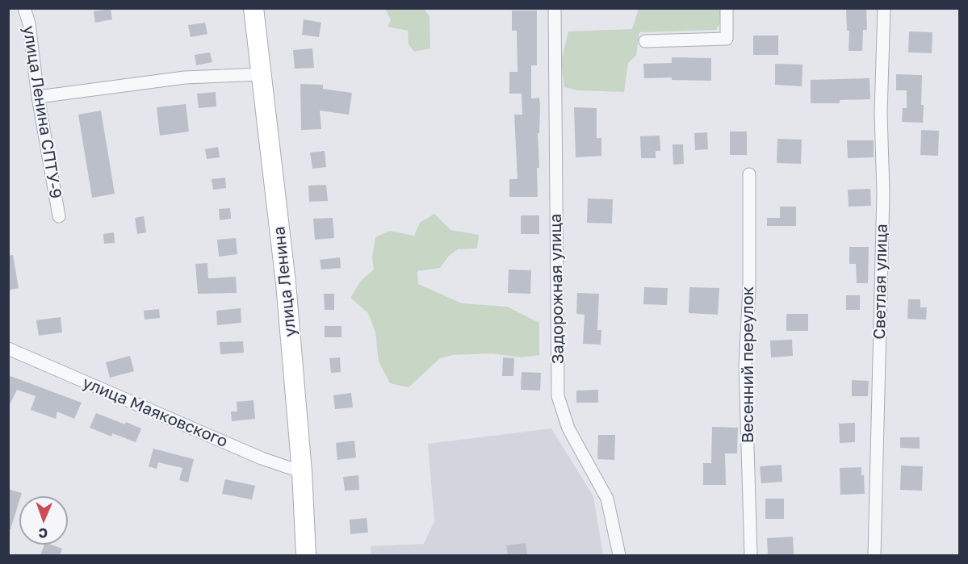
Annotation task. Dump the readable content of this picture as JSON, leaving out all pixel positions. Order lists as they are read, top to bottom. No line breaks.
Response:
{"streets":{"main road":["улица Ленина"],"street":["улица Ленина СПТУ-9","Светлая улица","Задорожная улица","Весенний переулок","улица Маяковского"]},"crossings":[["улица Ленина","улица Маяковского"]],"north":"bottom"}
